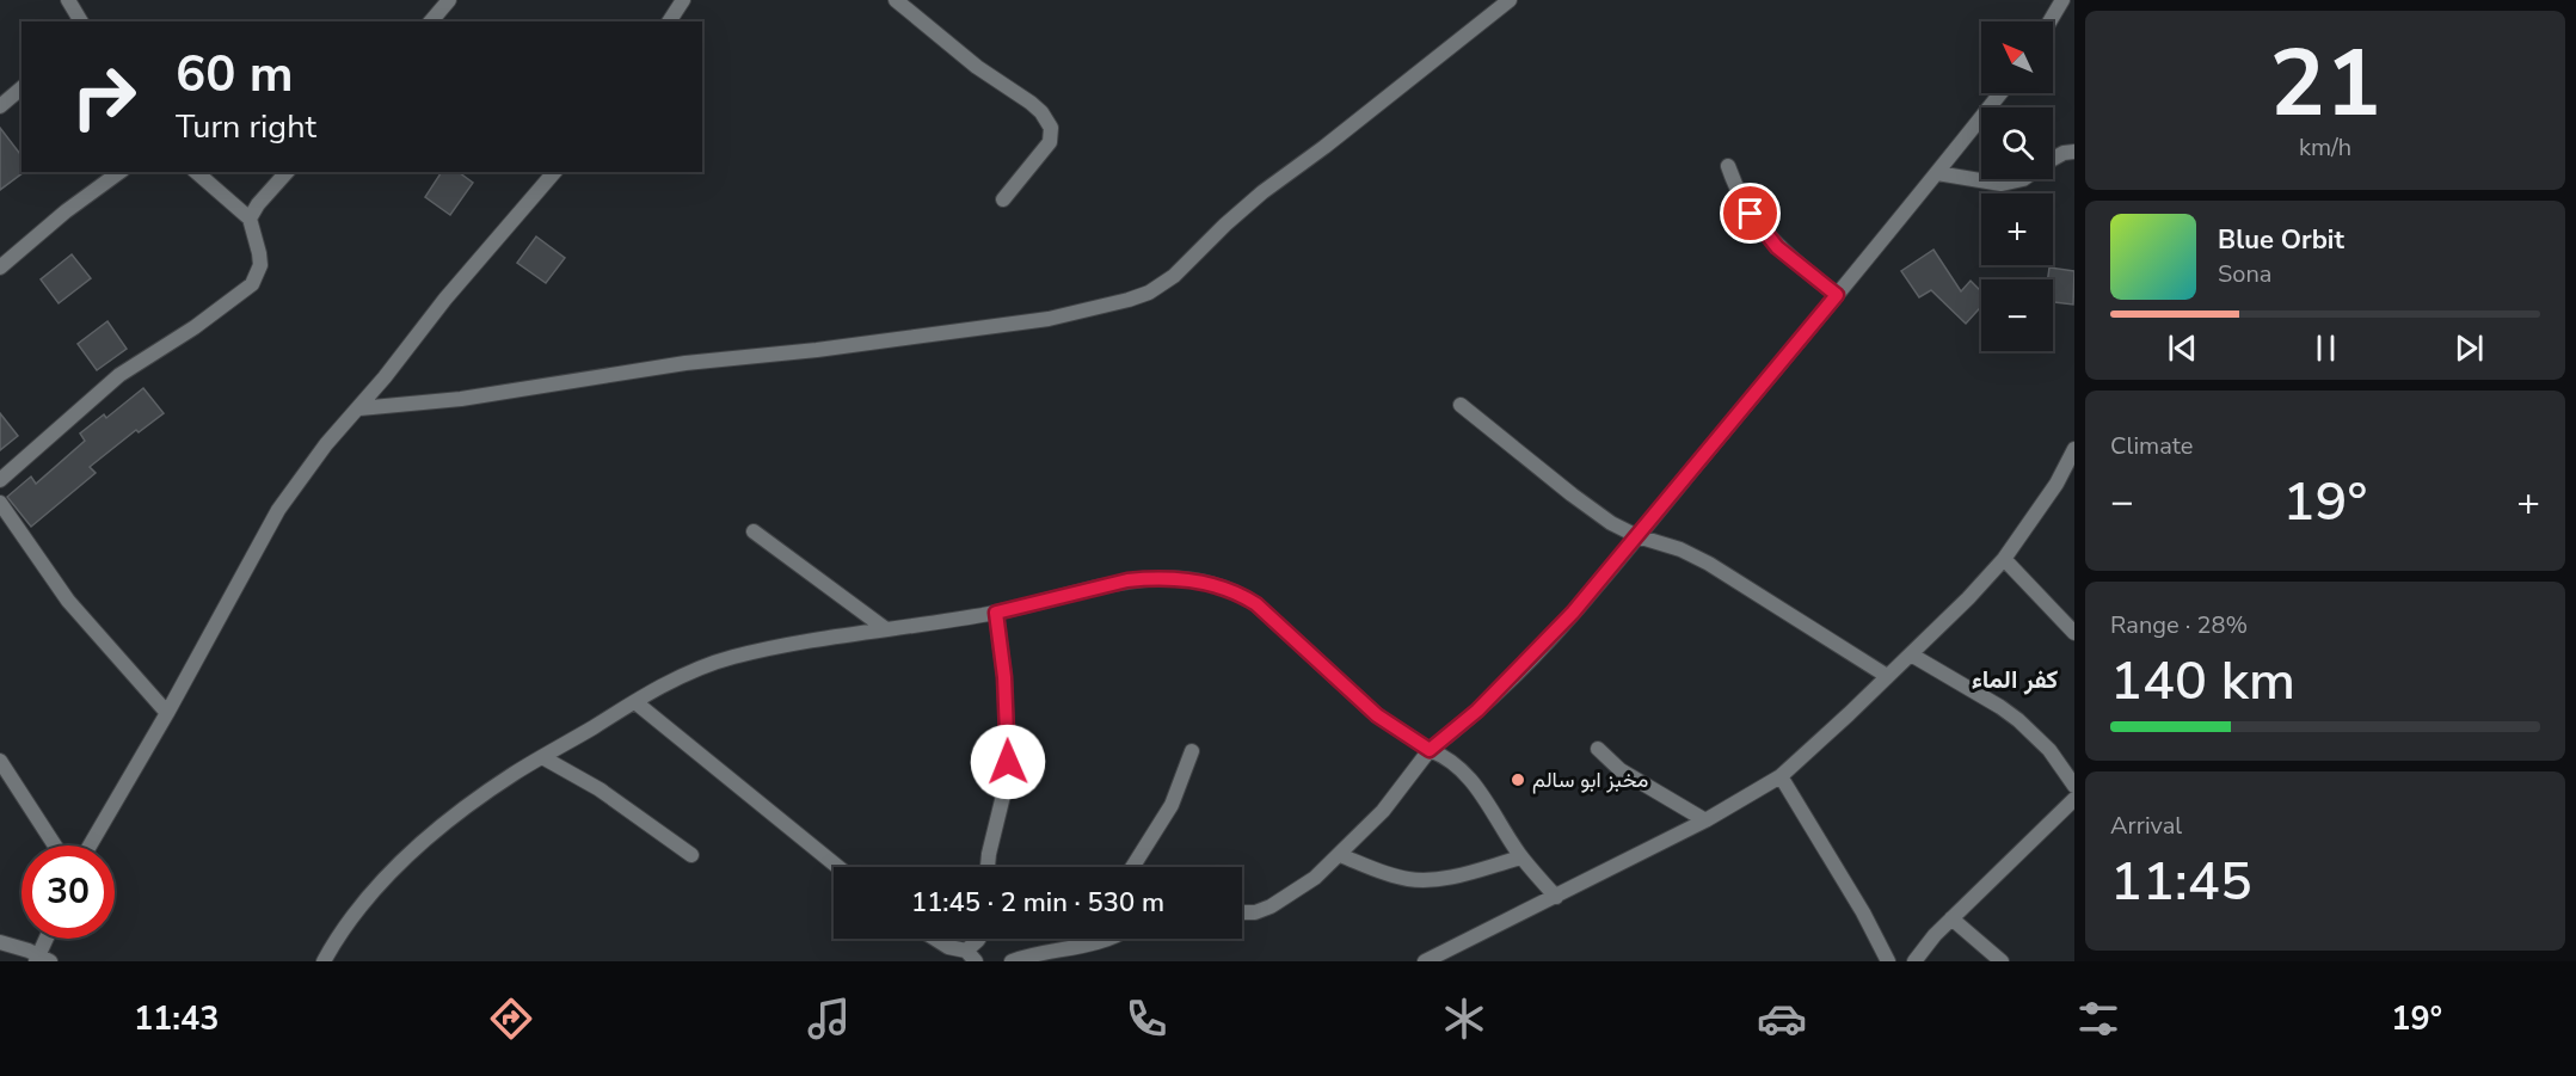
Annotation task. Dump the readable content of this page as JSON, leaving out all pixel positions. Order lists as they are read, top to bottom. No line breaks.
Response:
{"districts":["كفر الماء"],"places":["مخبز ابو سالم"],"north":"top left","page":{"tile":[["21","km/h"],"Climate",["Range · 28%","140 km"],["Arrival","11:45"]],"map_buttons":["+","−"],"turn":["60 m","Turn right"],"song":["Blue Orbit","Sona"],"heat":["−","19°","+"],"limit":"30","trip":"11:45 · 2 min · 530 m","tabs":["11:43","19°"]}}
